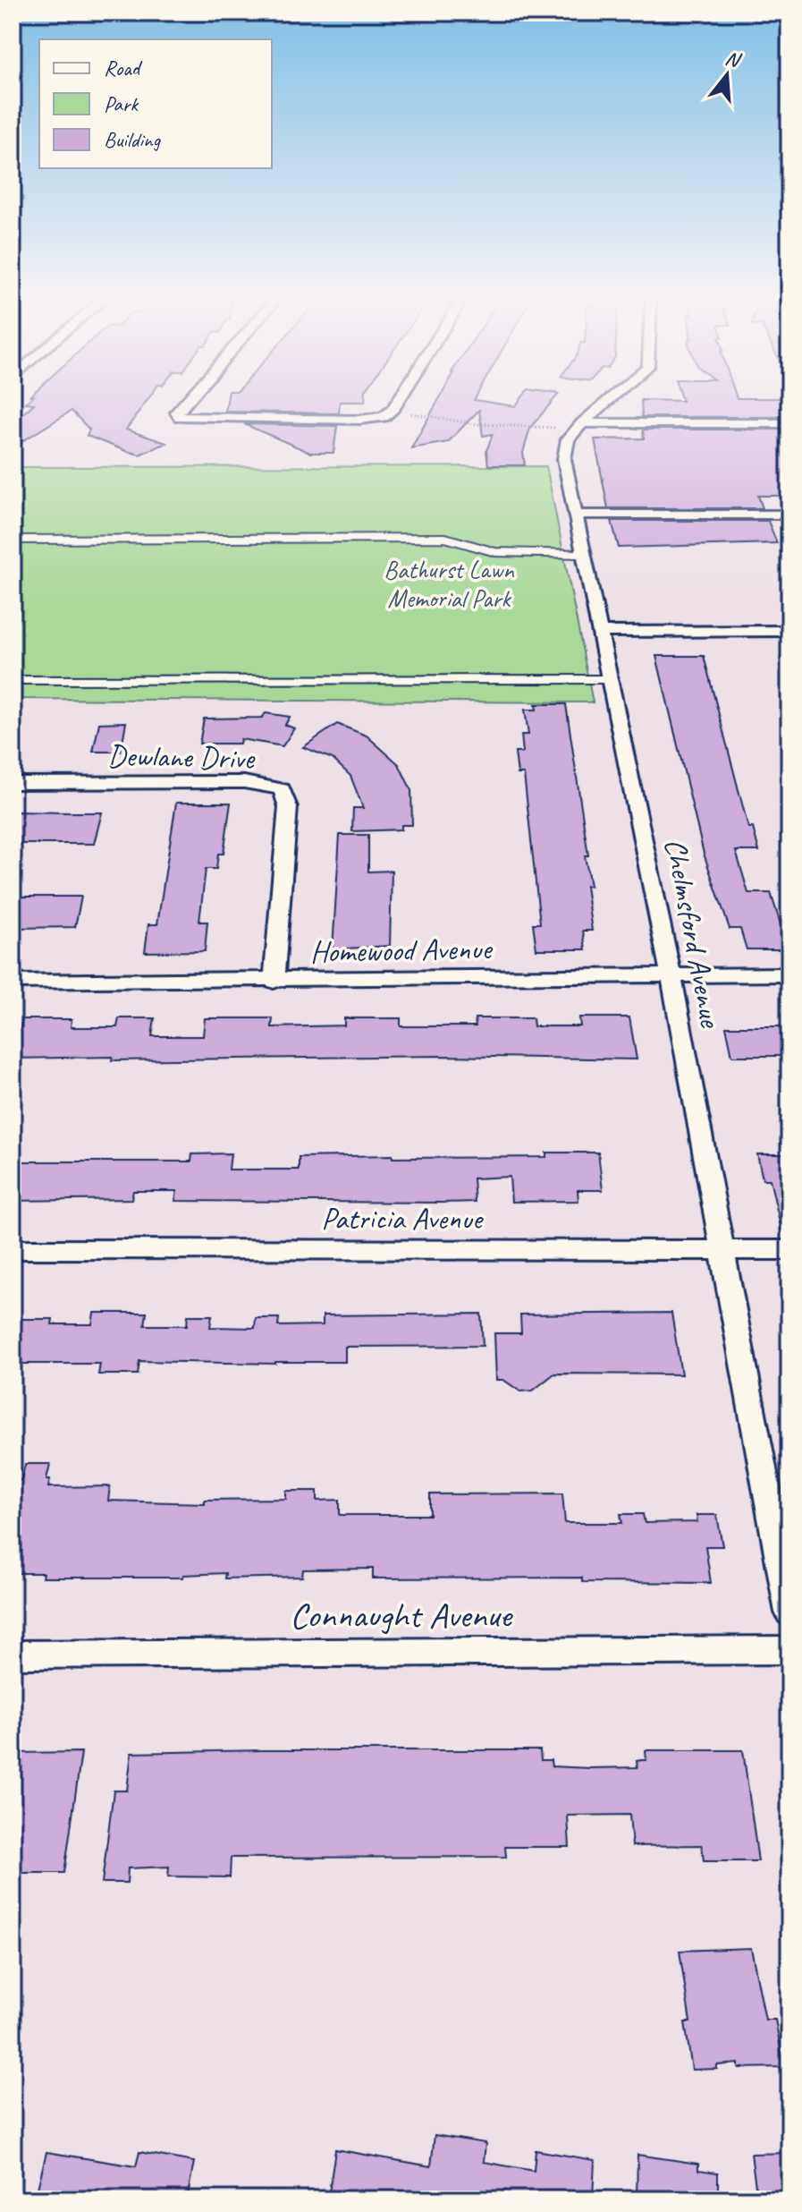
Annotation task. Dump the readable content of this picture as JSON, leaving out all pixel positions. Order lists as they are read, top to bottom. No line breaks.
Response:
{"streets":{"street":["Dewlane Drive","Chelmsford Avenue","Homewood Avenue","Patricia Avenue","Connaught Avenue"]},"crossings":[["Dewlane Drive","Homewood Avenue"],["Chelmsford Avenue","Homewood Avenue"],["Chelmsford Avenue","Patricia Avenue"]],"parks":["Bathurst Lawn Memorial Park"],"legend":["Road","Park","Building"],"north":"top"}
